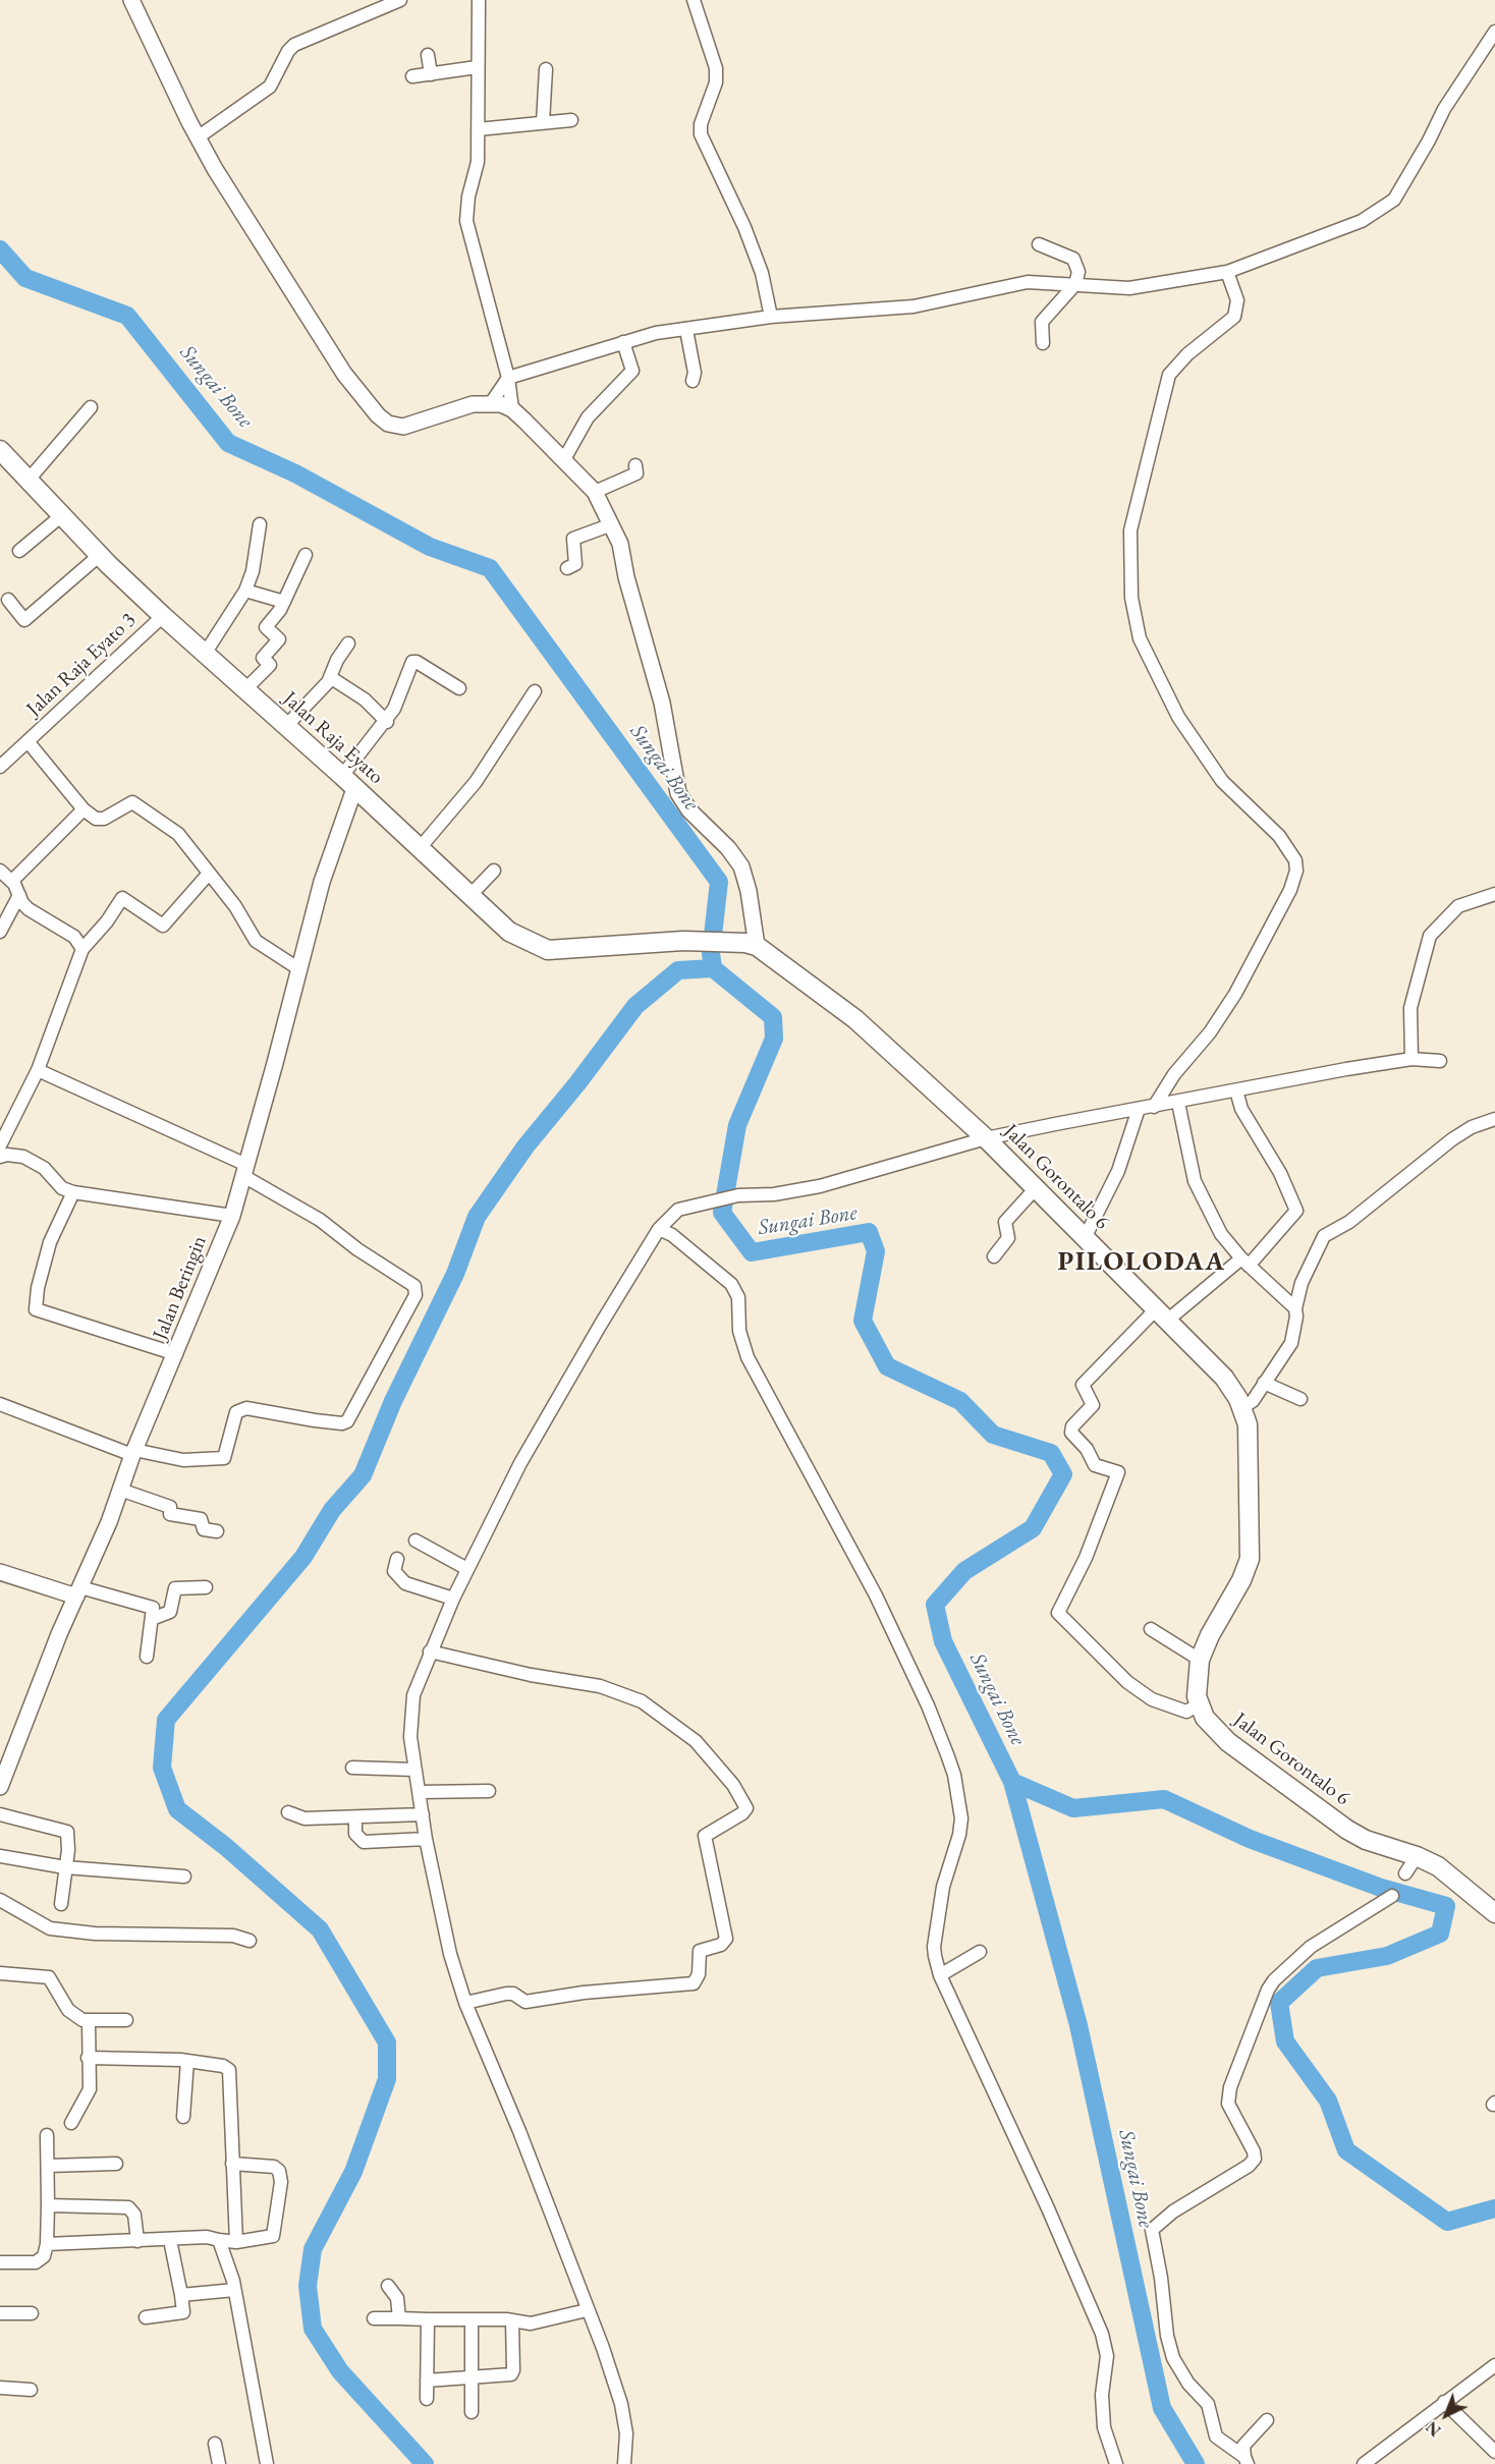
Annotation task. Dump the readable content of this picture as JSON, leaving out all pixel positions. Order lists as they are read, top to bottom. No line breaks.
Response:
{"streets":{"main road":["Jalan Raja Eyato","Jalan Gorontalo 6"],"street":["Jalan Raja Eyato 3","Jalan Beringin"]},"crossings":[["Jalan Raja Eyato 3","Jalan Raja Eyato"],["Jalan Raja Eyato","Jalan Gorontalo 6"],["Jalan Raja Eyato","Jalan Beringin"]],"districts":["PILOLODAA"],"water":["Sungai Bone"],"north":"bottom left"}
